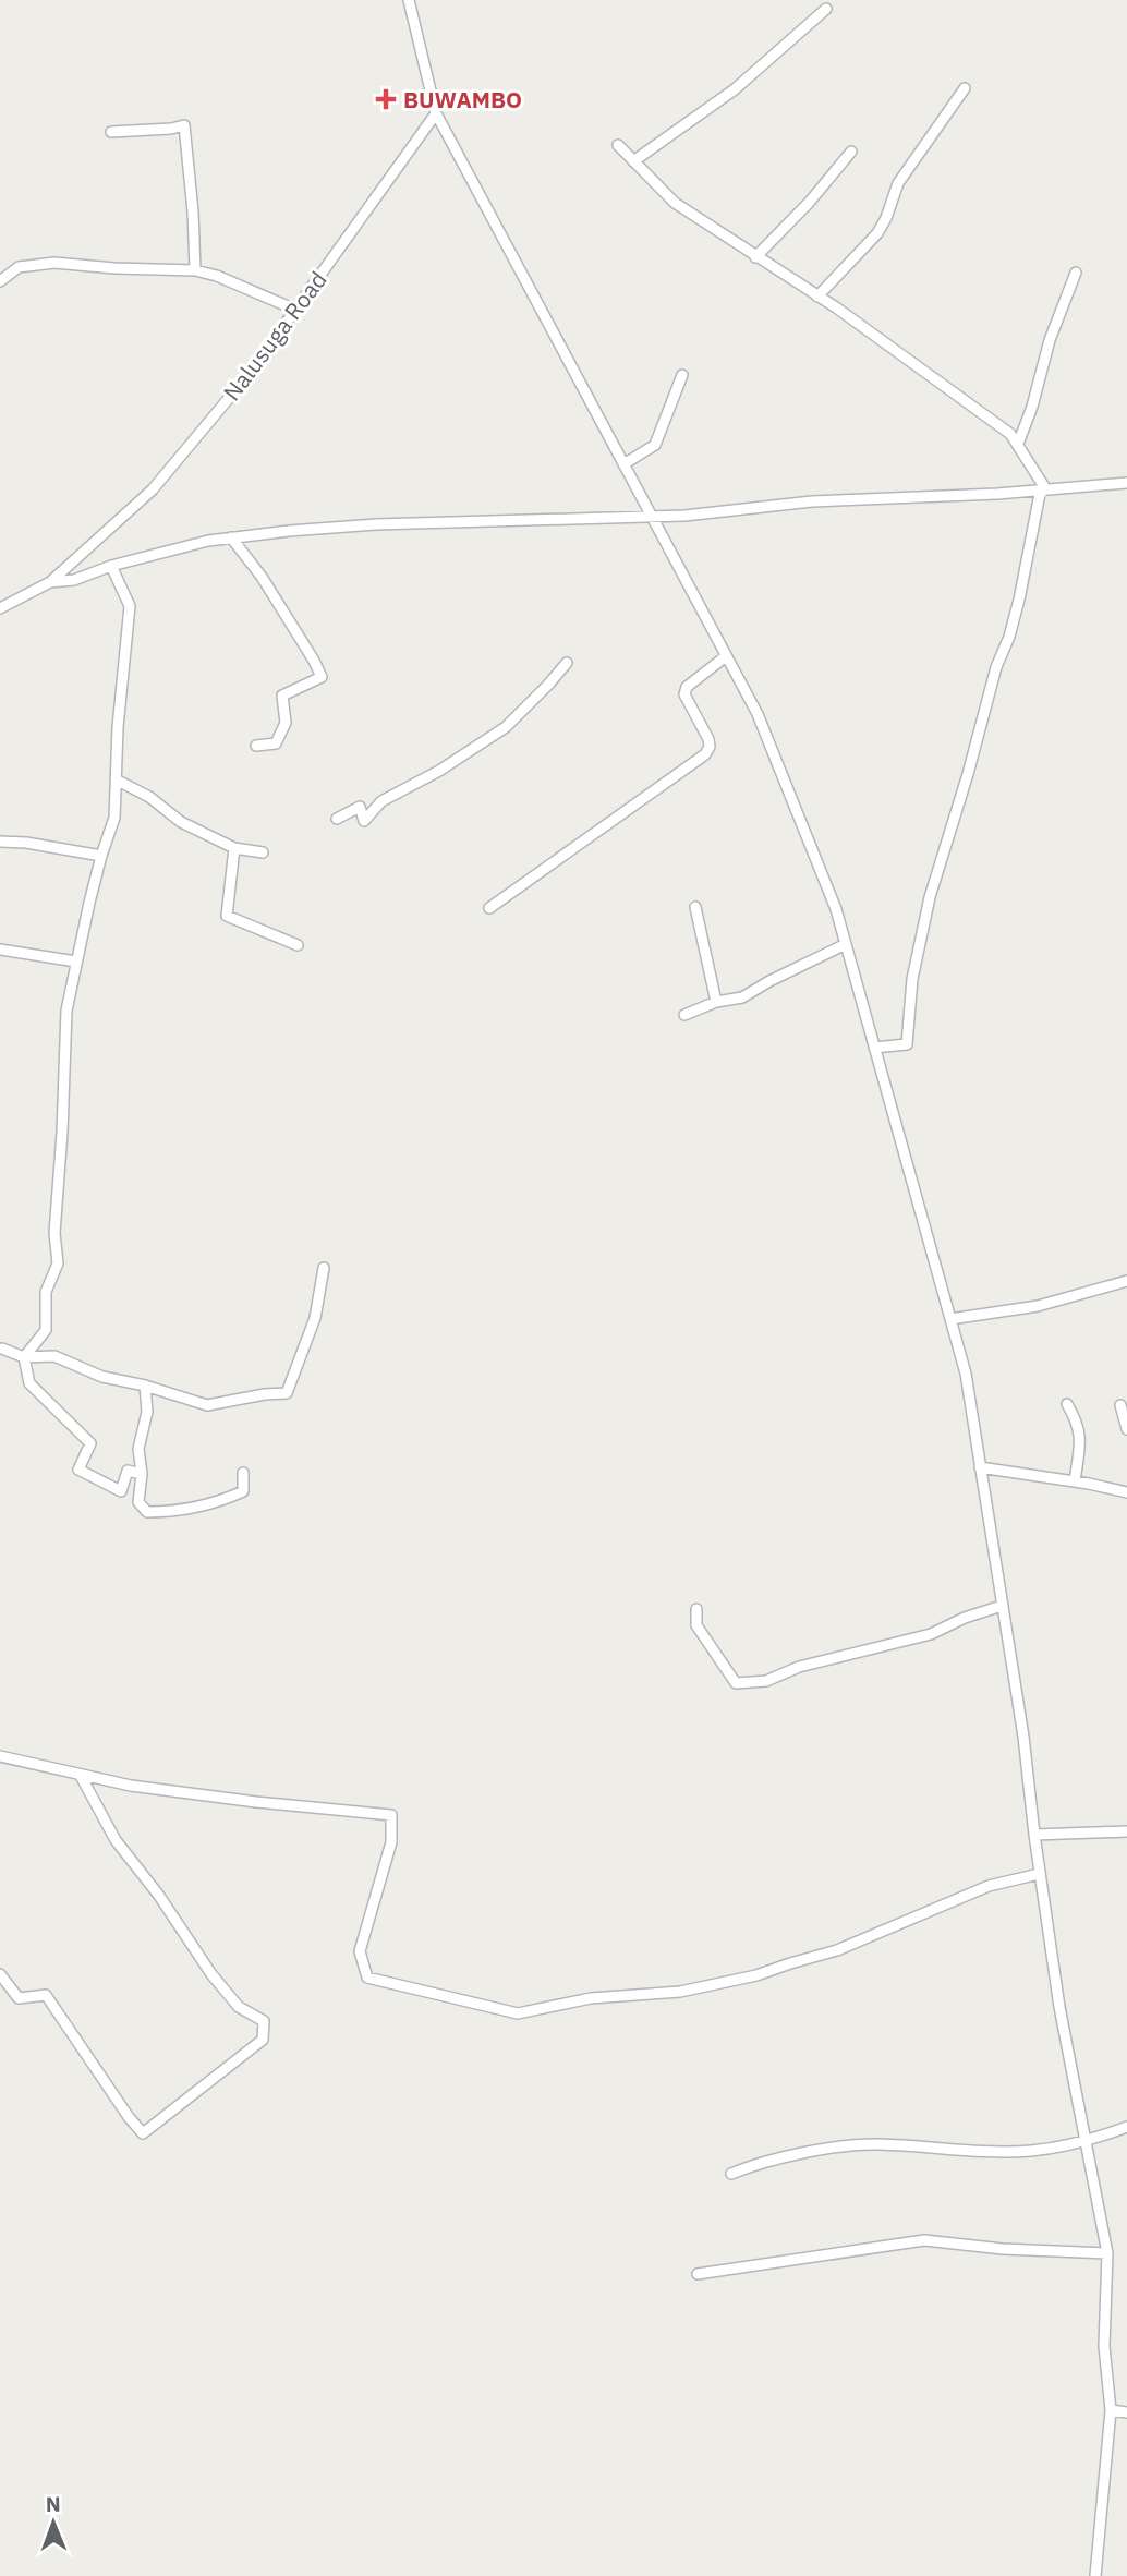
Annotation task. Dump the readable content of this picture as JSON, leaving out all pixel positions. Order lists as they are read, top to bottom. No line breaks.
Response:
{"streets":{"street":["Nalusuga Road"]},"places":{"health":["BUWAMBO"]},"north":"top"}
